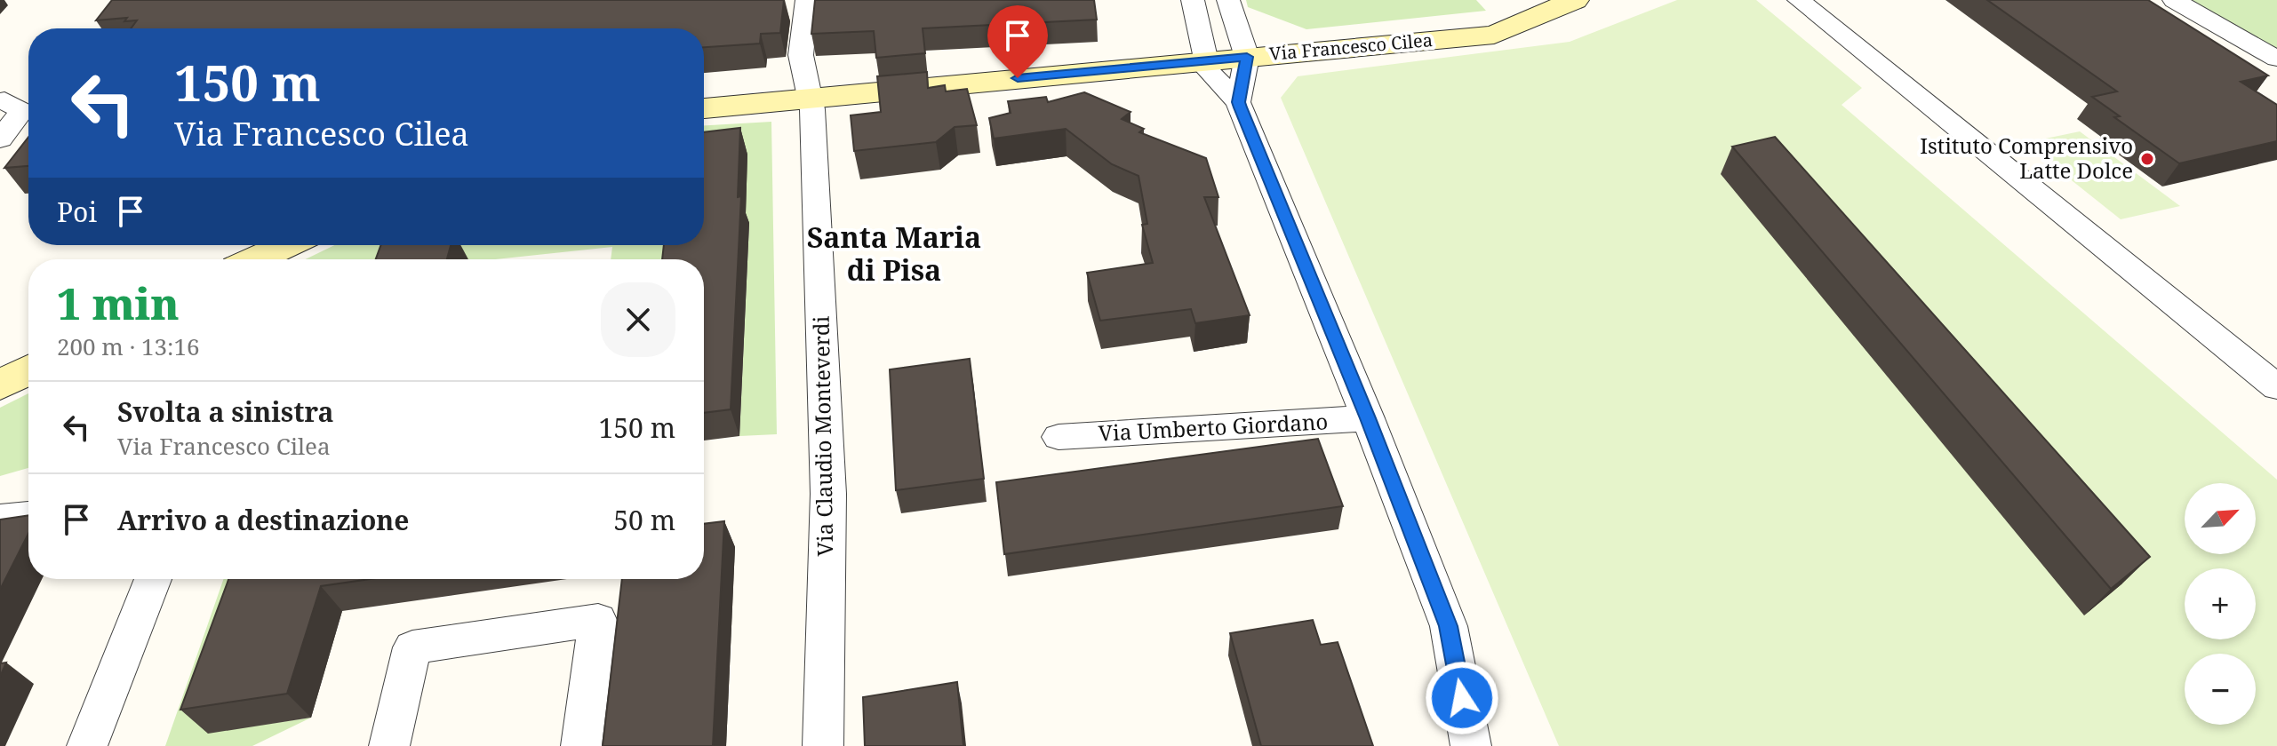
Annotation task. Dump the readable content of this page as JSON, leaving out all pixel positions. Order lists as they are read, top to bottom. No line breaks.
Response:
{"streets":{"street":["Via Francesco Cilea","Via Umberto Giordano","Via Claudio Monteverdi"]},"crossings":[["Via Francesco Cilea","Via Claudio Monteverdi"]],"districts":["Santa Maria di Pisa"],"places":["Istituto Comprensivo Latte Dolce"],"north":"top right","page":{"turn":["150 m","Via Francesco Cilea"],"then":"Poi","heading":["1 min","200 m · 13:16"],"list":[{"name":"Svolta a sinistra","note":"Via Francesco Cilea","value":"150 m"},{"name":"Arrivo a destinazione","value":"50 m"}],"map_buttons":["+","−"]}}
